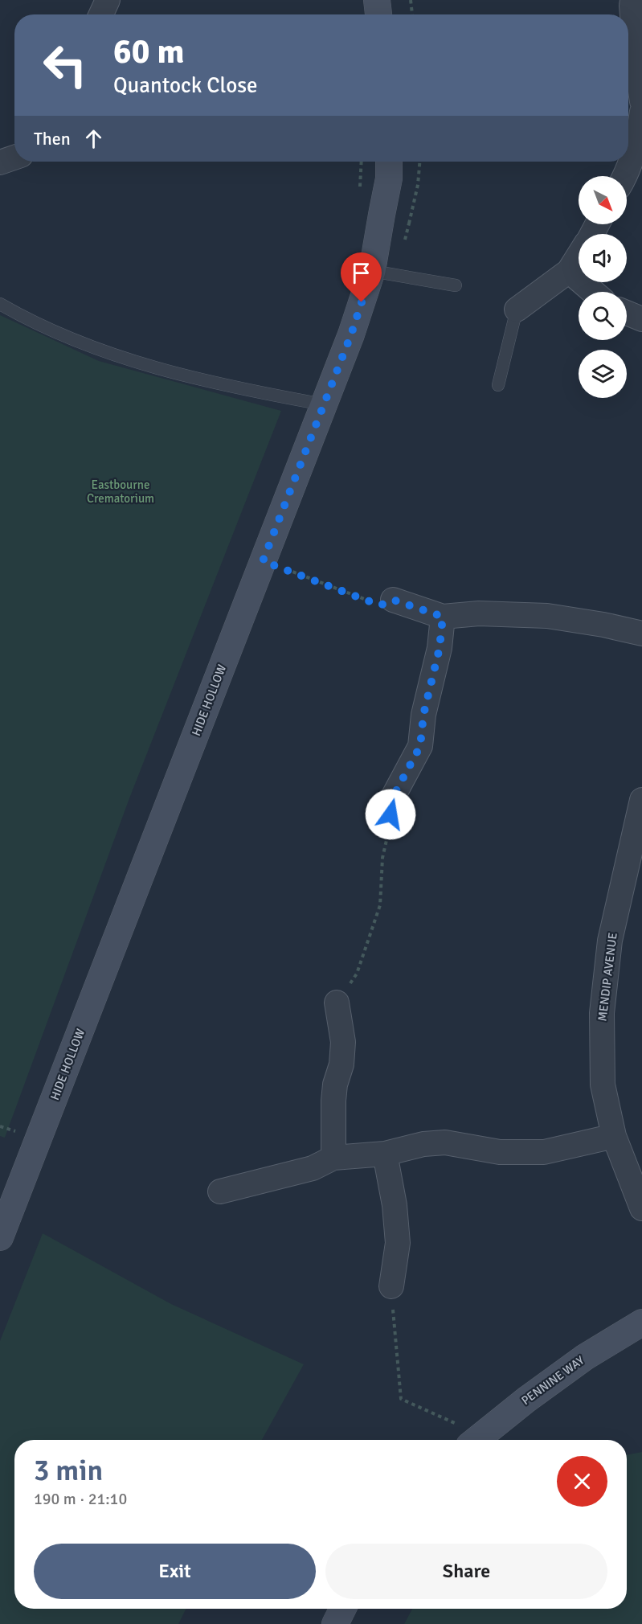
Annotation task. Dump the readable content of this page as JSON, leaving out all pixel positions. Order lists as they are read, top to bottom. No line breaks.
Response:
{"streets":{"main road":["HIDE HOLLOW","PENNINE WAY"],"street":["MENDIP AVENUE"]},"parks":["Eastbourne Crematorium"],"north":"bottom right","page":{"turn":["60 m","Quantock Close"],"then":"Then","heading":["3 min","190 m · 21:10"],"buttons":["Exit","Share"]}}
